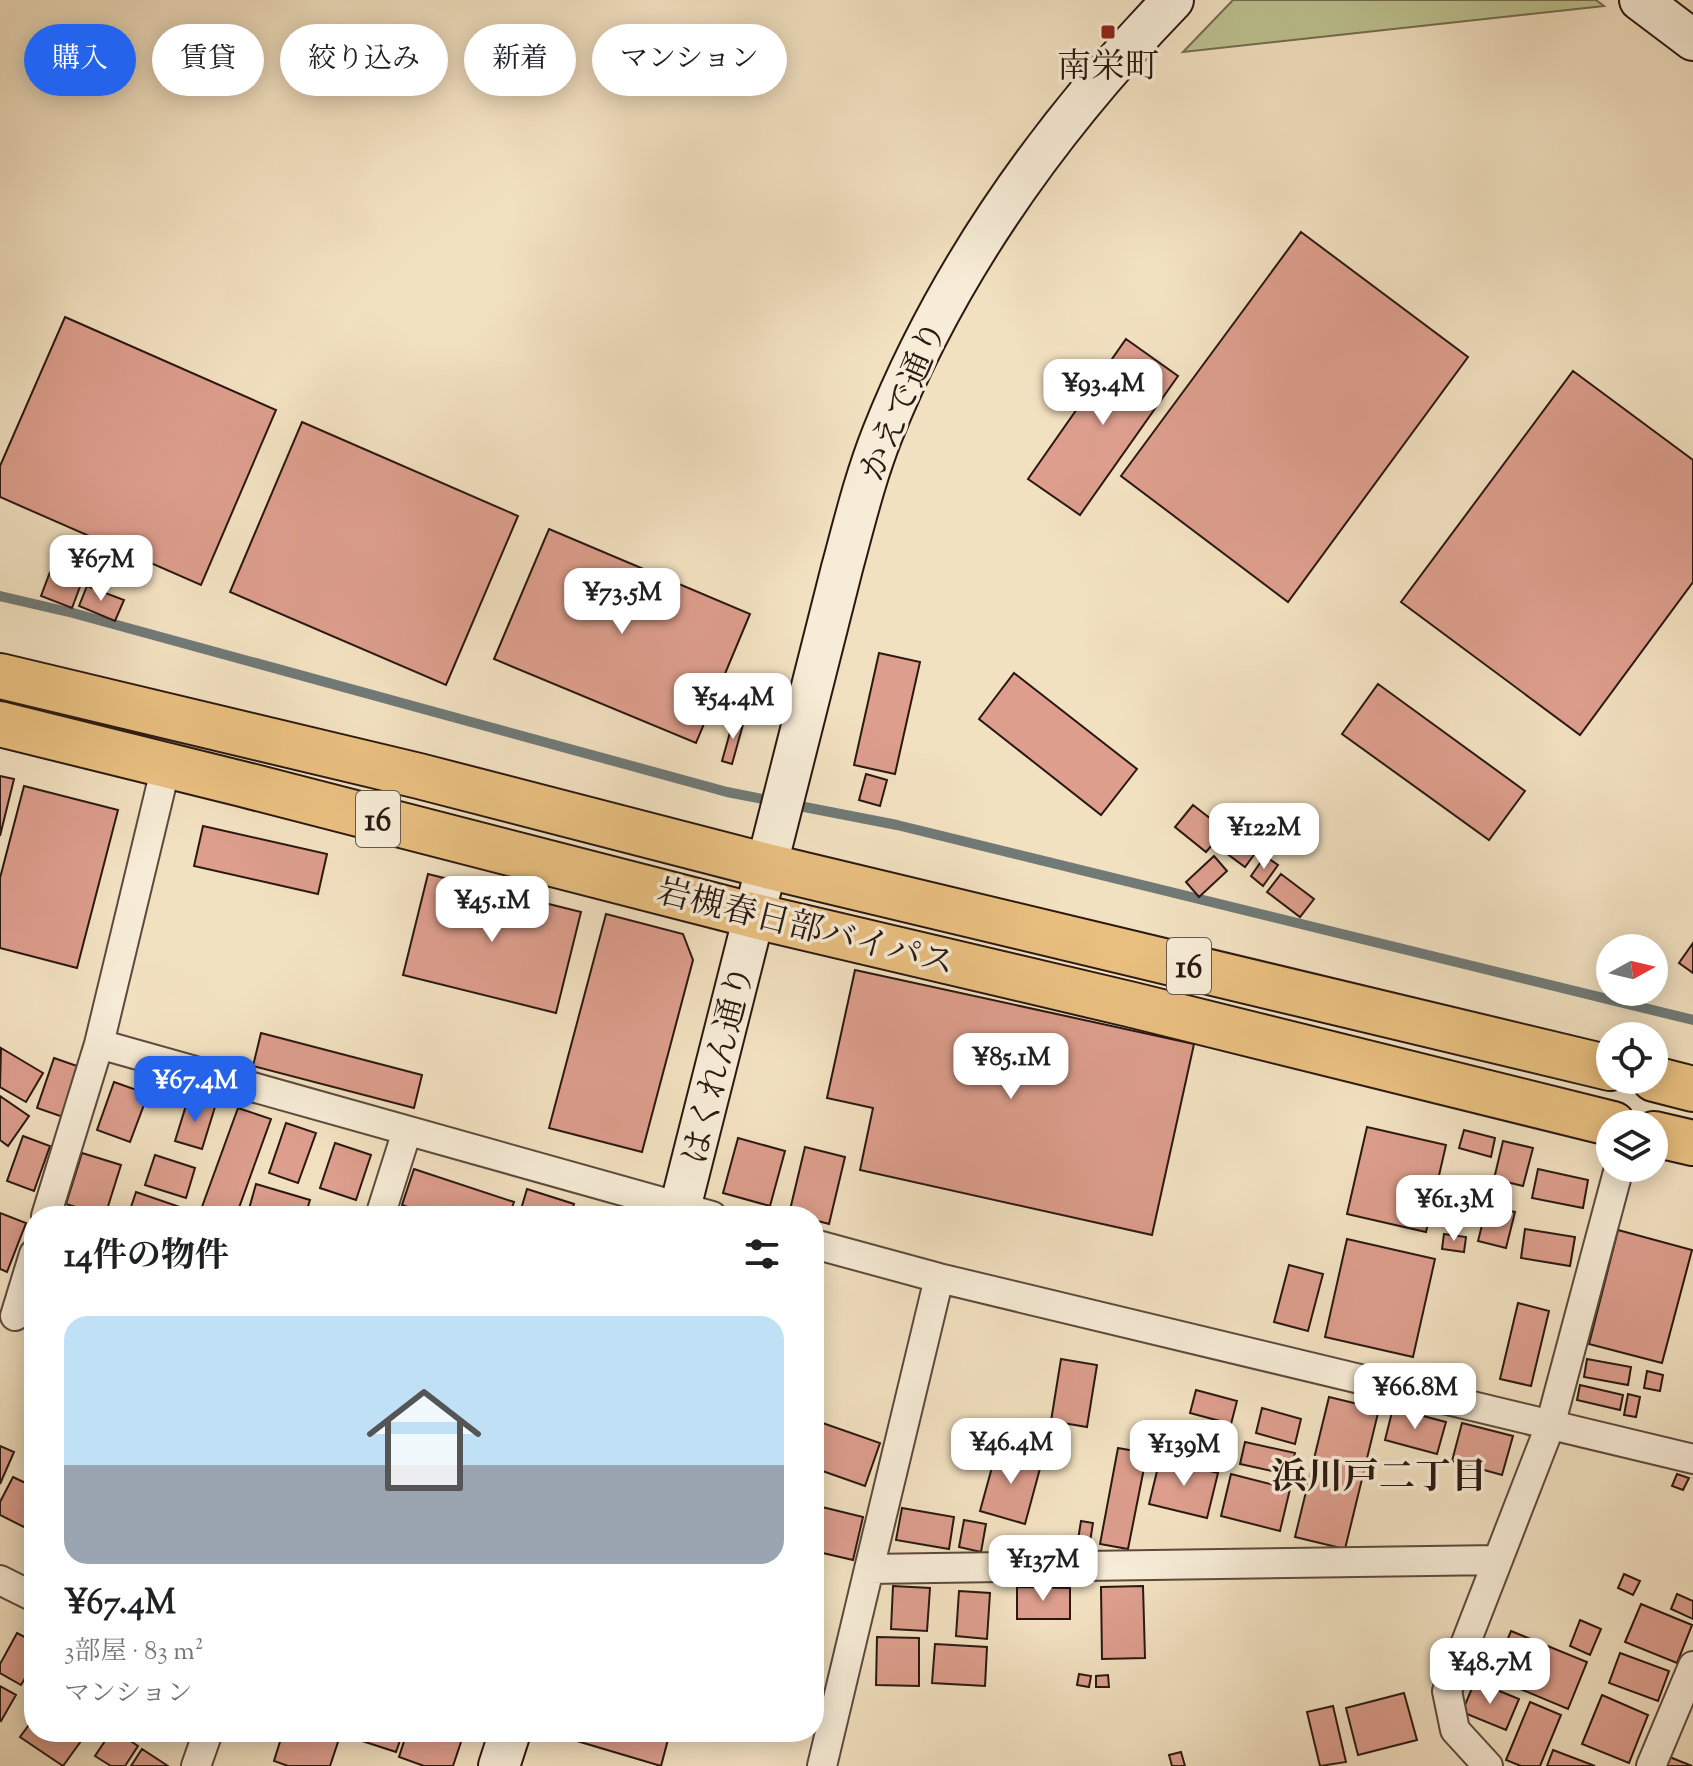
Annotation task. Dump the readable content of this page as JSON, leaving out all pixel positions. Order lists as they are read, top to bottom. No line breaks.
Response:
{"streets":{"highway":["16","岩槻春日部バイパス"],"street":["かえで通り","はくれん通り"]},"crossings":[["かえで通り","岩槻春日部バイパス"],["かえで通り","はくれん通り"],["岩槻春日部バイパス","はくれん通り"]],"districts":["浜川戸二丁目"],"places":{"transit":["南栄町"]},"north":"right","page":{"chip":["購入","賃貸","絞り込み","新着","マンション"],"price":["¥93.4M","¥67M","¥73.5M","¥54.4M","¥122M","¥45.1M","¥85.1M","¥67.4M","¥61.3M","¥66.8M","¥46.4M","¥139M","¥137M","¥48.7M"],"heading":"14件の物件","list":[{"name":"¥67.4M","note":"3部屋 · 83 m² · マンション"}]}}
